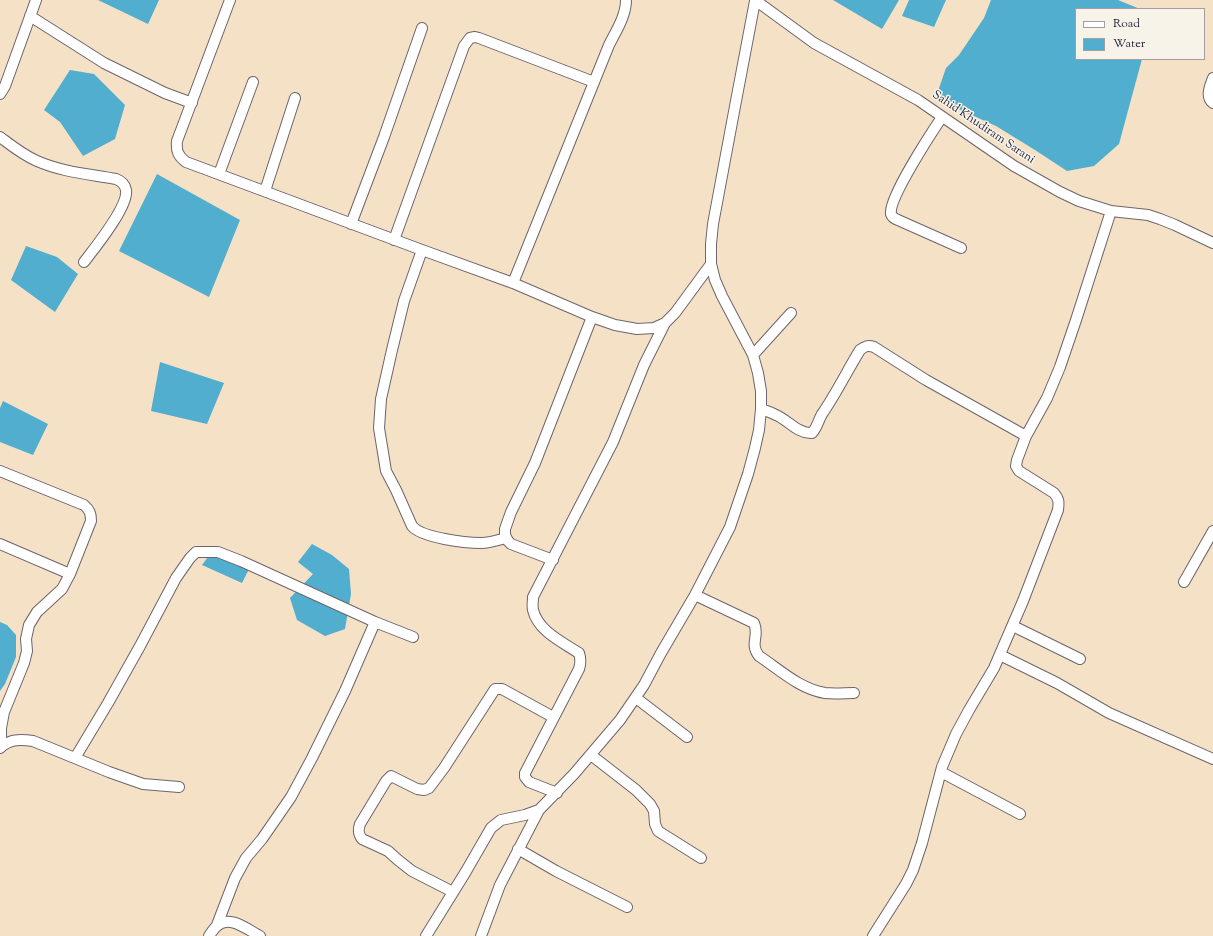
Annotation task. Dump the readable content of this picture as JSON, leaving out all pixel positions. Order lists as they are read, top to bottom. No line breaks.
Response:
{"streets":{"street":["Sahid Khudiram Sarani"]},"legend":["Road","Water"]}
